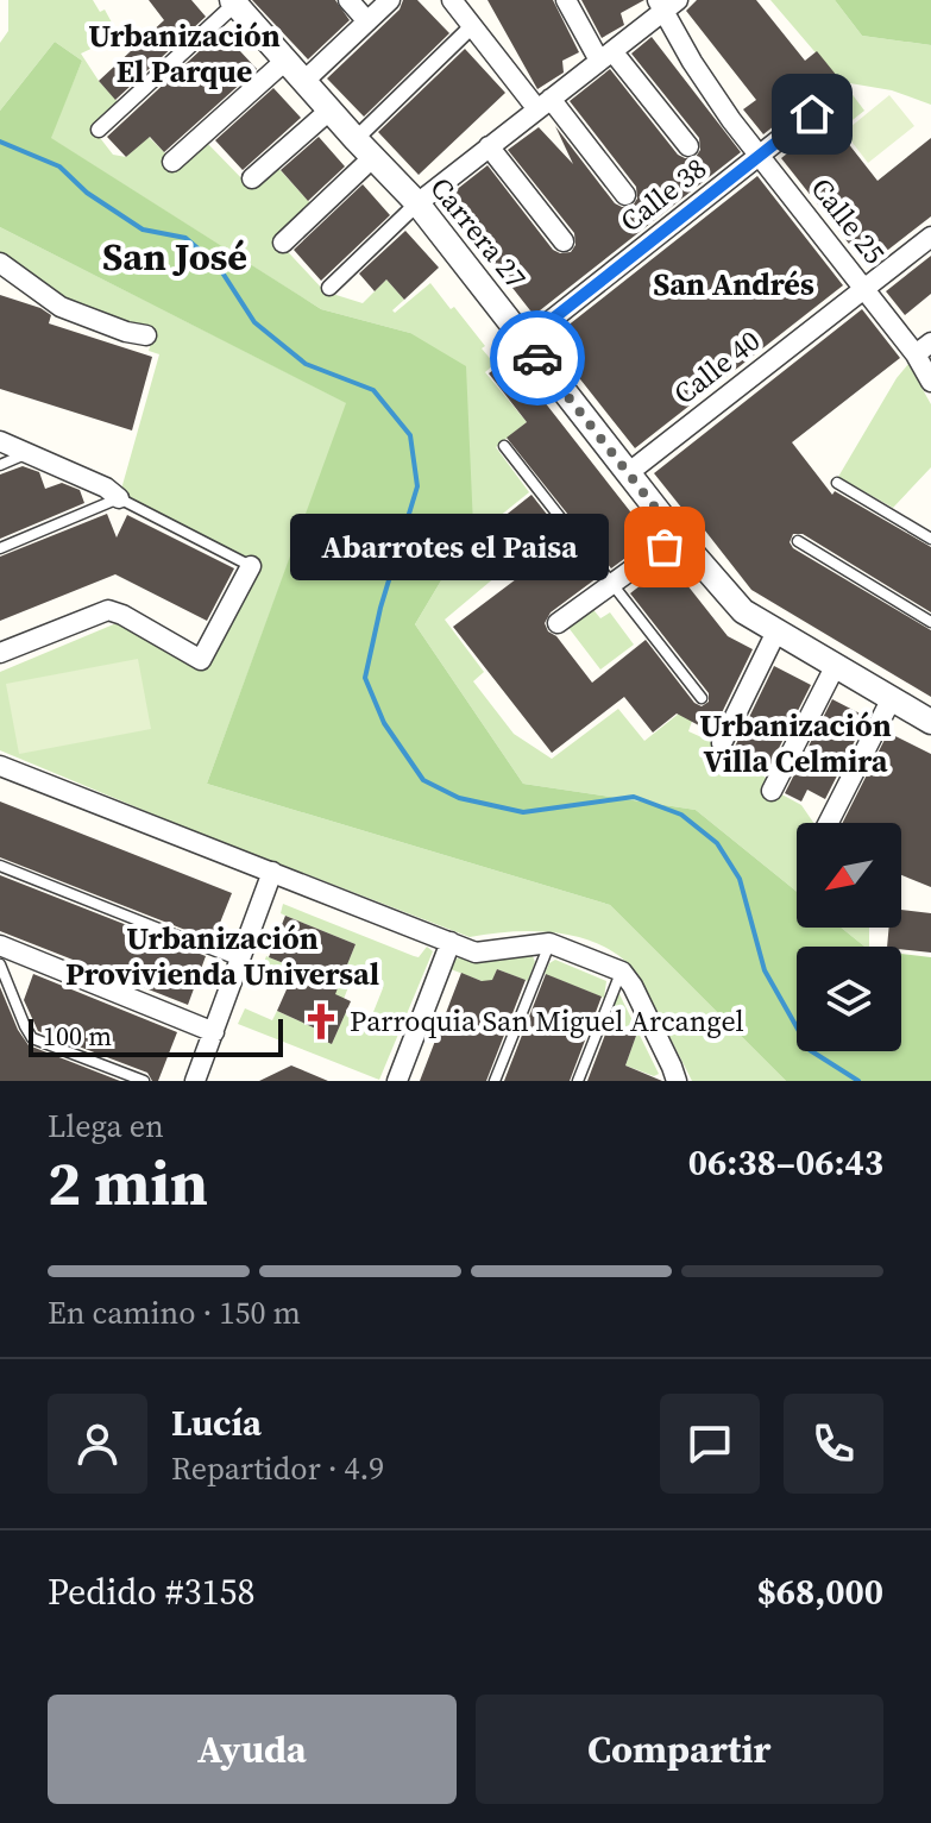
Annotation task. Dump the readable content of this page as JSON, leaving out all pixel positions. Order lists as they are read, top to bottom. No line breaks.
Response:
{"streets":{"street":["Calle 38","Calle 25","Carrera 27","Calle 40"]},"crossings":[["Calle 38","Calle 25"],["Calle 38","Carrera 27"],["Calle 25","Calle 40"],["Carrera 27","Calle 40"]],"districts":["Urbanización El Parque","San José","San Andrés","Urbanización Villa Celmira","Urbanización Provivienda Universal"],"places":{"other":["Abarrotes el Paisa"],"church":["Parroquia San Miguel Arcangel"]},"scale_bar":"100 m","north":"bottom left","page":{"bubble":"Abarrotes el Paisa","scale":"100 m","heading":["2 min","Llega en","06:38–06:43"],"panel":["Lucía","Repartidor · 4.9","Pedido #3158","$68,000"],"bar":"En camino · 150 m","buttons":["Ayuda","Compartir"]}}
